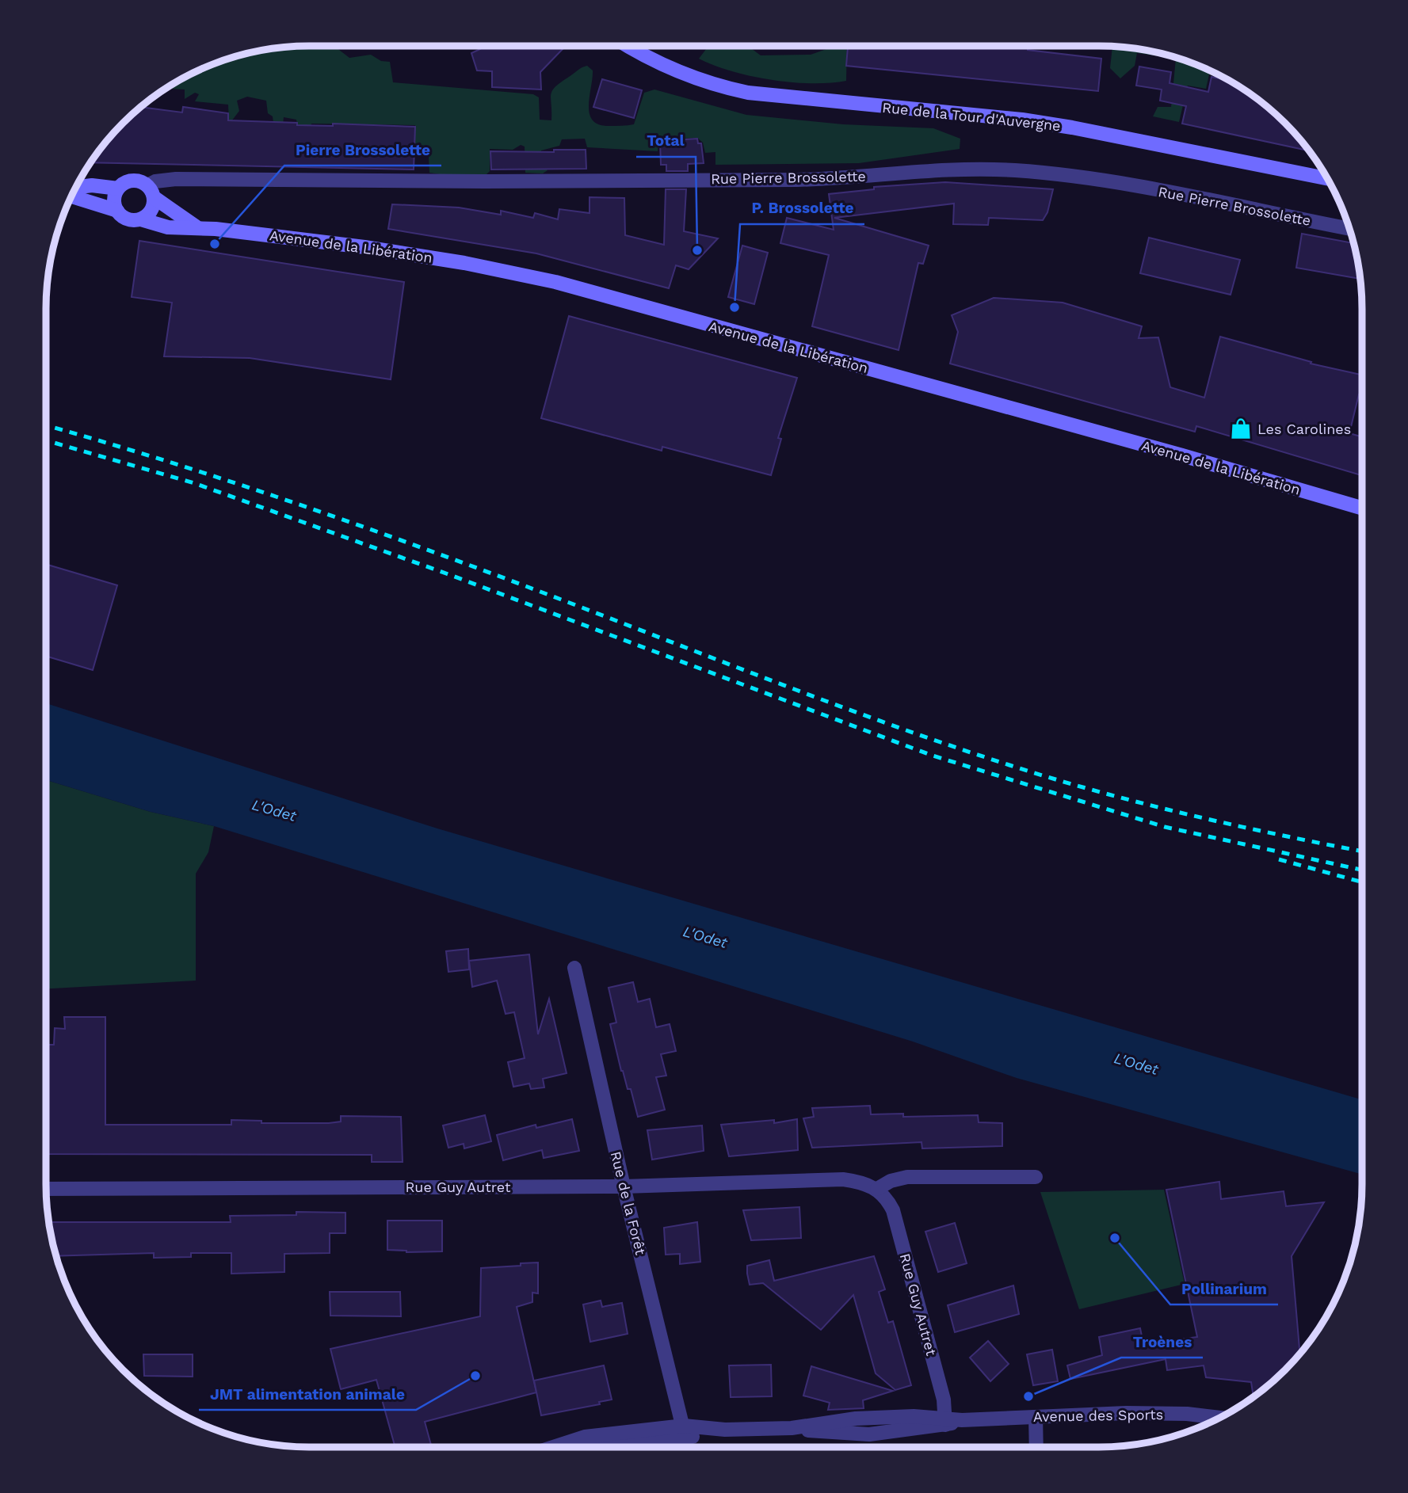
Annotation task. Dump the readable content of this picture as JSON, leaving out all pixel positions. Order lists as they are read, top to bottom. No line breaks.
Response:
{"streets":{"main road":["Rue de la Tour d'Auvergne","Avenue de la Libération"],"street":["Rue Pierre Brossolette","Rue Guy Autret","Rue de la Forêt","Avenue des Sports"]},"crossings":[["Rue Pierre Brossolette","Avenue de la Libération"],["Rue Guy Autret","Rue de la Forêt"],["Rue Guy Autret","Avenue des Sports"],["Rue de la Forêt","Avenue des Sports"]],"water":["L'Odet"],"places":{"other":["Pierre Brossolette","Total","P. Brossolette","Pollinarium","JMT alimentation animale","Troènes"],"shop":["Les Carolines"]}}
